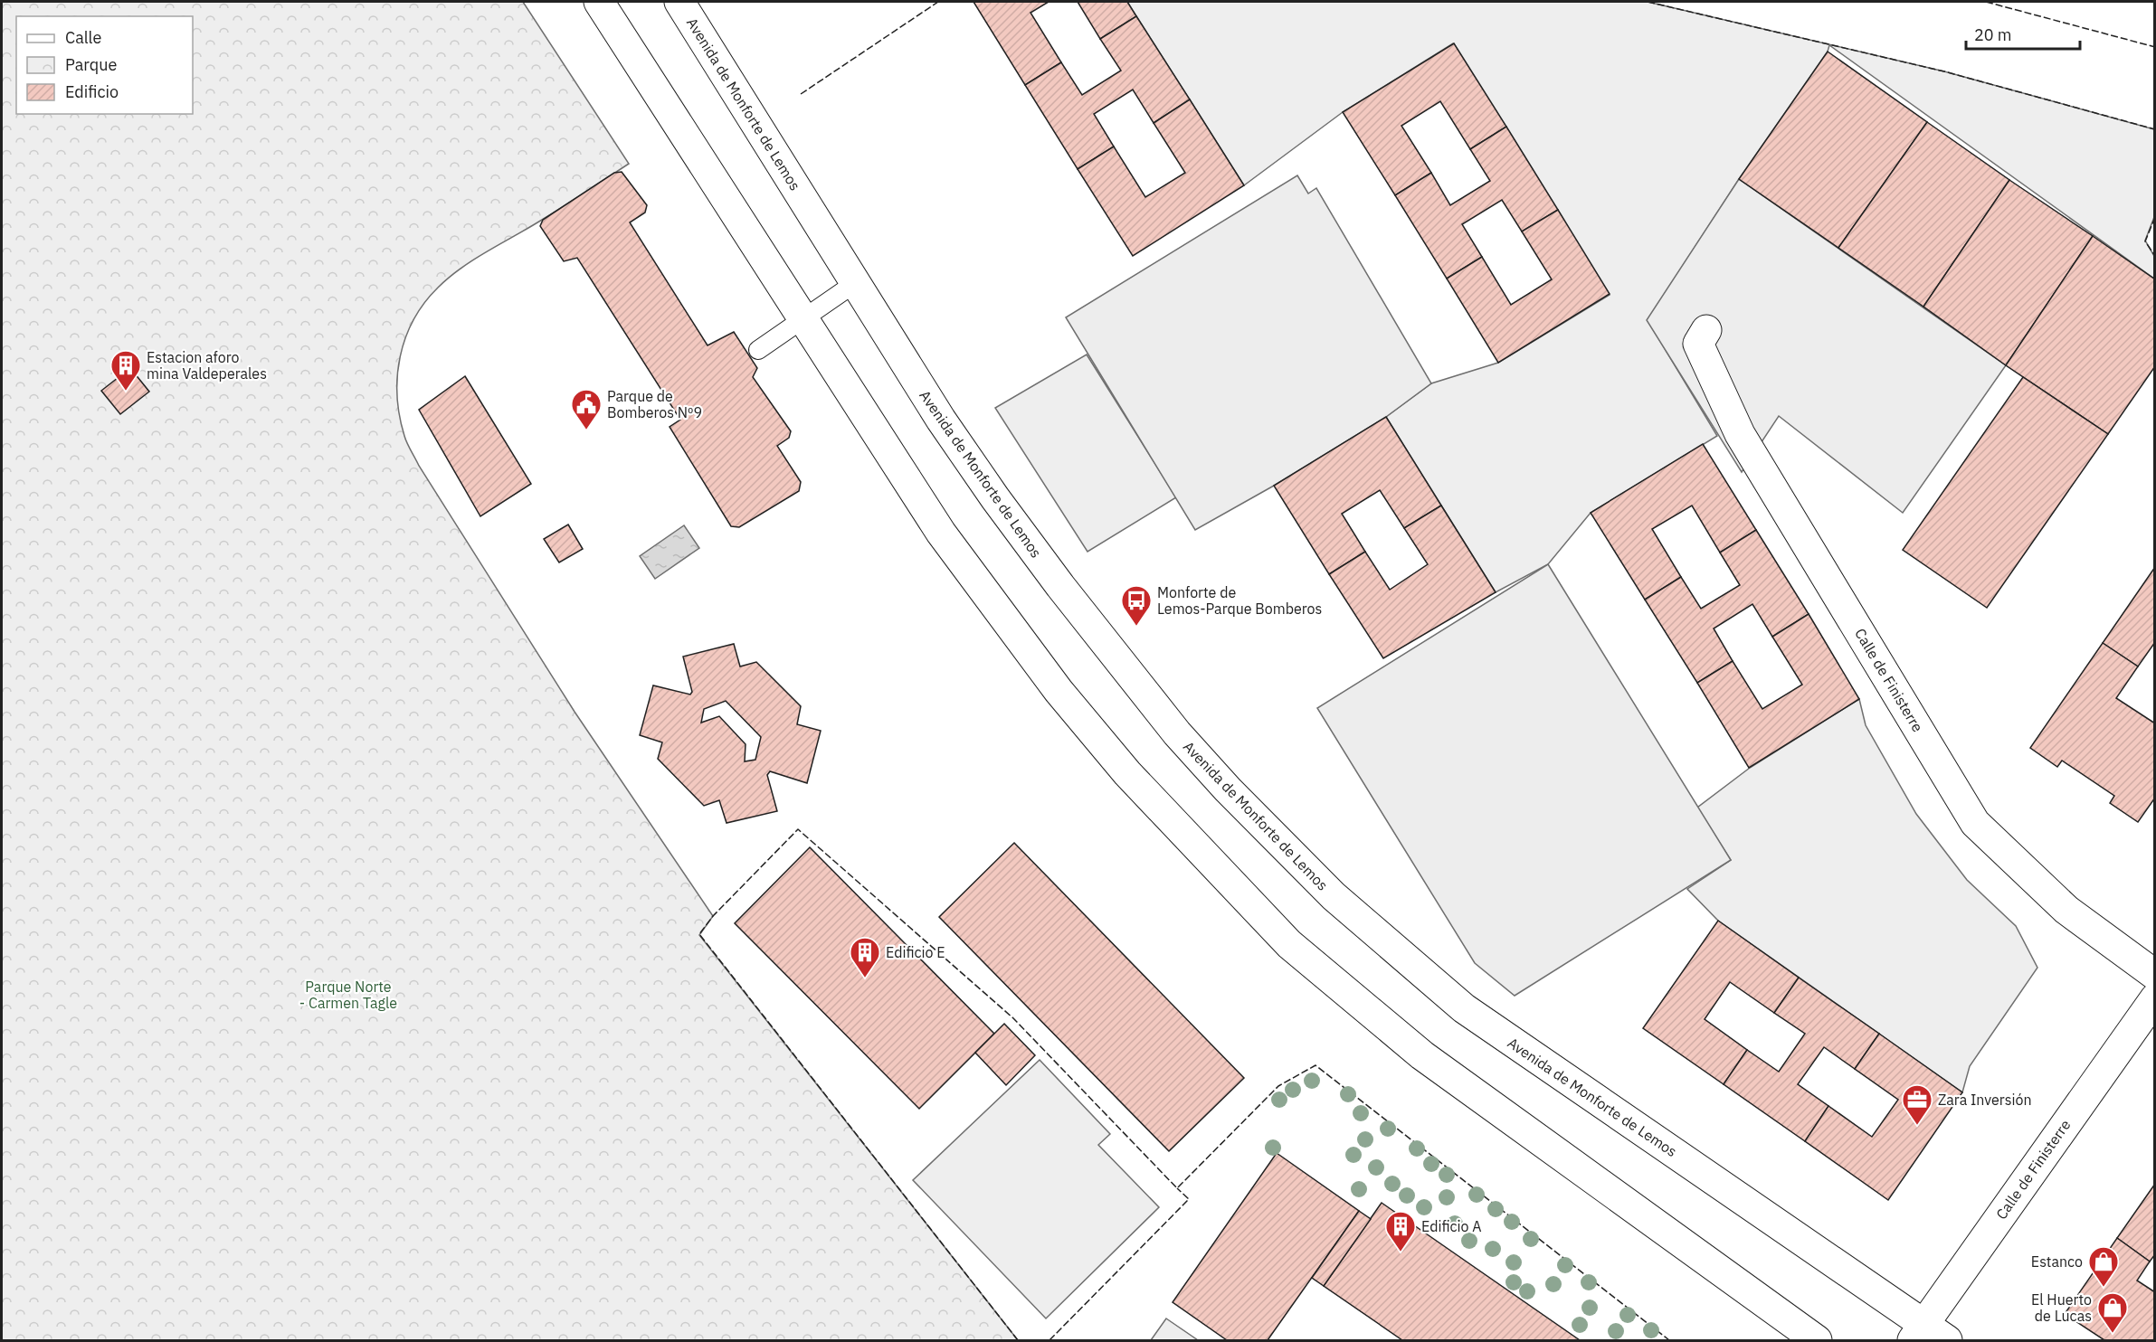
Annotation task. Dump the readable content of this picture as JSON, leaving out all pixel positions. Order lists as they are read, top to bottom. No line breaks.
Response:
{"streets":{"street":["Avenida de Monforte de Lemos","Calle de Finisterre"]},"crossings":[["Avenida de Monforte de Lemos","Calle de Finisterre"]],"parks":["Parque Norte - Carmen Tagle"],"places":{"building":["Estacion aforo mina Valdeperales","Edificio E","Edificio A"],"public building":["Parque de Bomberos Nº9"],"bus stop":["Monforte de Lemos-Parque Bomberos"],"office":["Zara Inversión"],"shop":["Estanco","El Huerto de Lucas"]},"legend":["Calle","Parque","Edificio"],"scale_bar":"20 m"}
